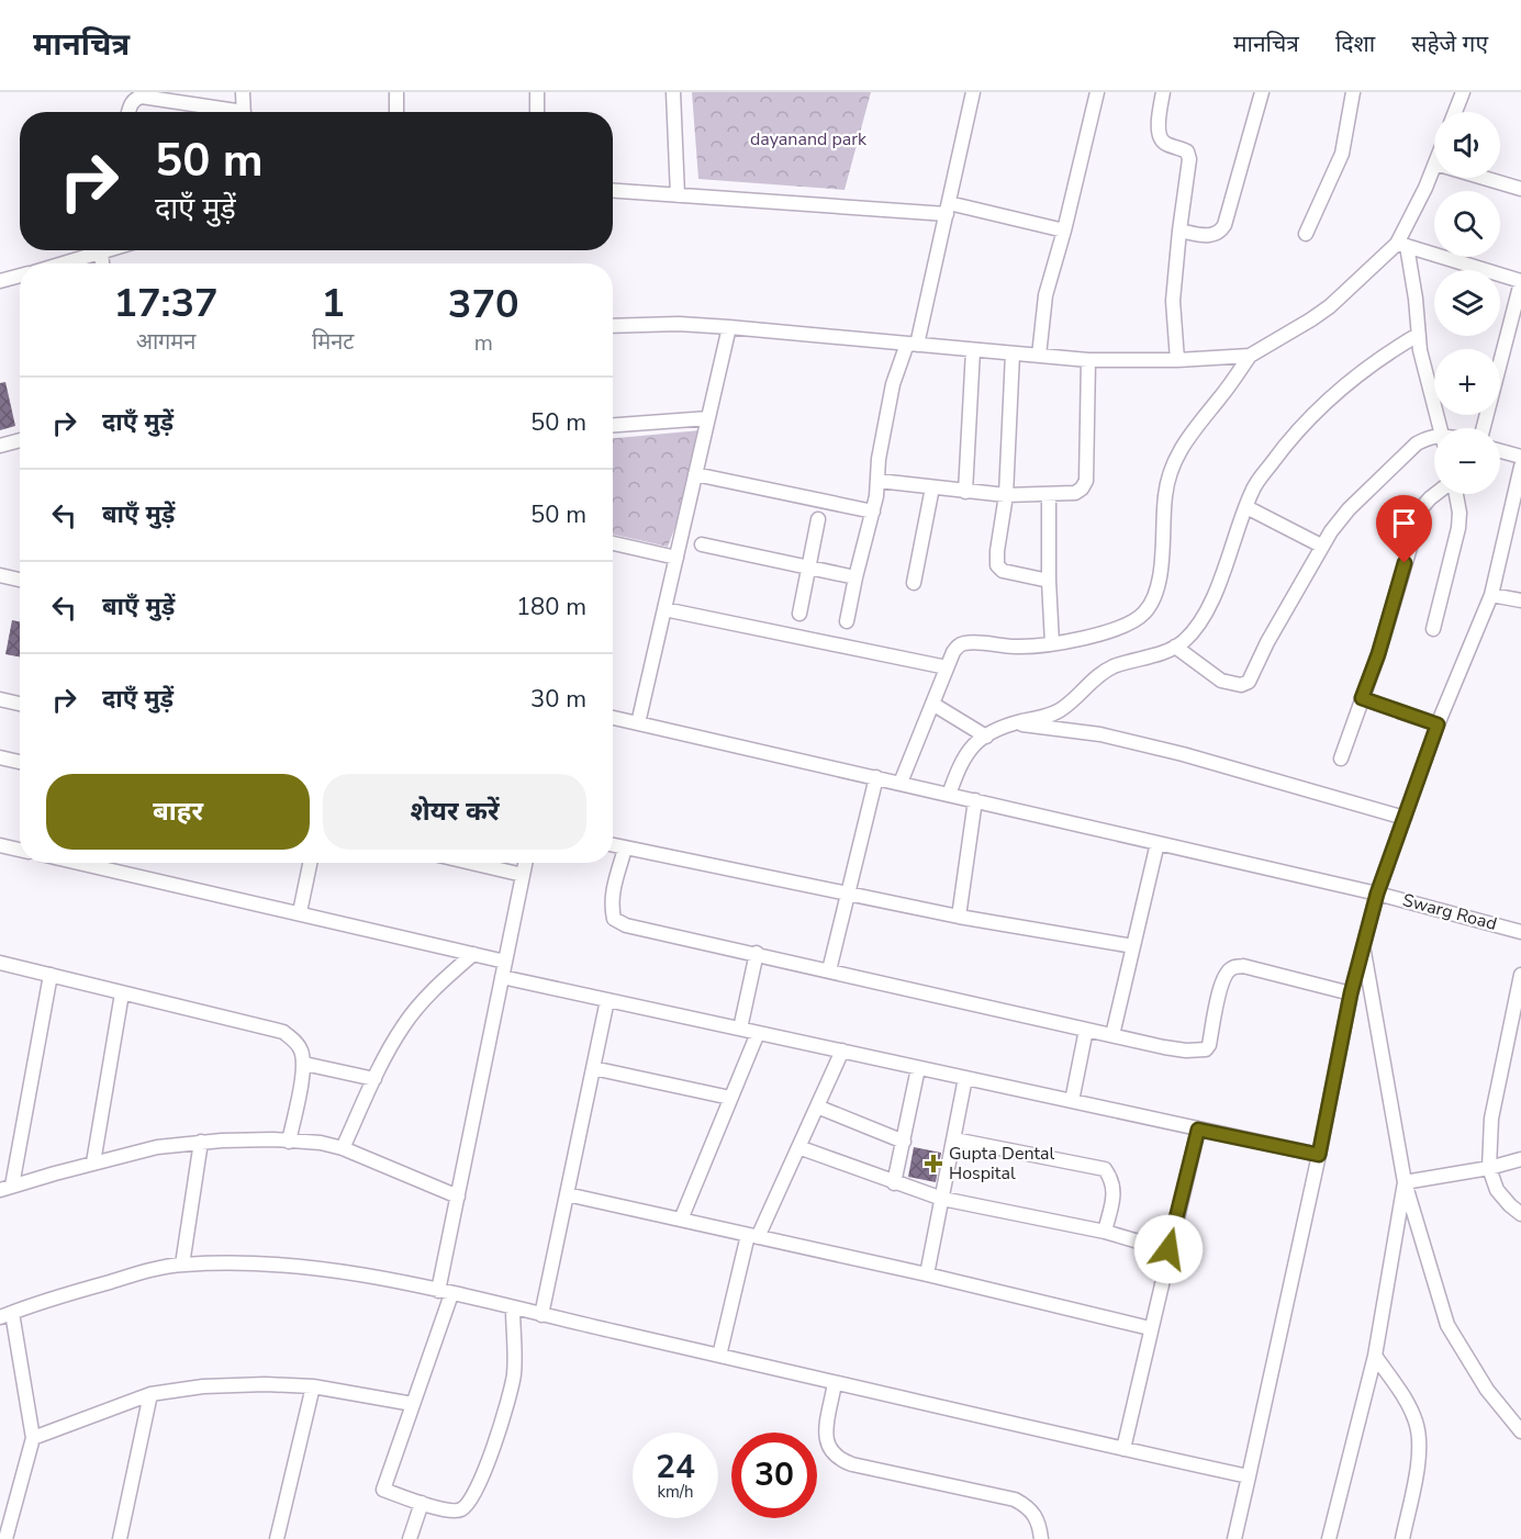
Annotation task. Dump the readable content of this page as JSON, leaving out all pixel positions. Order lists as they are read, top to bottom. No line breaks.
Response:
{"streets":{"street":["Swarg Road"]},"parks":["dayanand park"],"places":{"health":["Gupta Dental Hospital"]},"page":{"header":"मानचित्र","nav":["मानचित्र","दिशा","सहेजे गए"],"map_buttons":["+","−"],"turn":["50 m","दाएँ मुड़ें"],"eta":["17:37","आगमन","1","मिनट","370","m"],"list":[{"name":"दाएँ मुड़ें","value":"50 m"},{"name":"बाएँ मुड़ें","value":"50 m"},{"name":"बाएँ मुड़ें","value":"180 m"},{"name":"दाएँ मुड़ें","value":"30 m"}],"buttons":["बाहर","शेयर करें"],"speed":"24 km/h","limit":"30"}}
